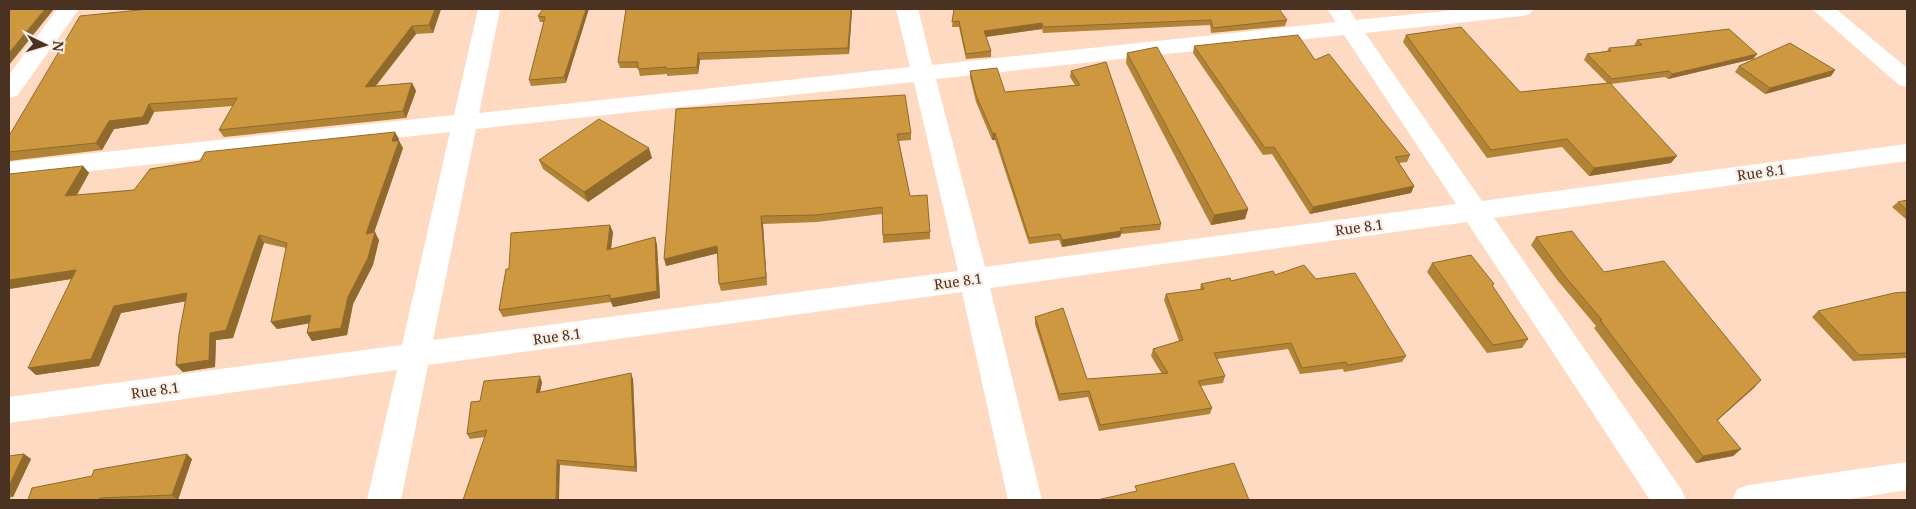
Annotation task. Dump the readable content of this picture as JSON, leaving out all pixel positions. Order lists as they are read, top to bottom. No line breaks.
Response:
{"streets":{"street":["Rue 8.1"]},"north":"right"}
